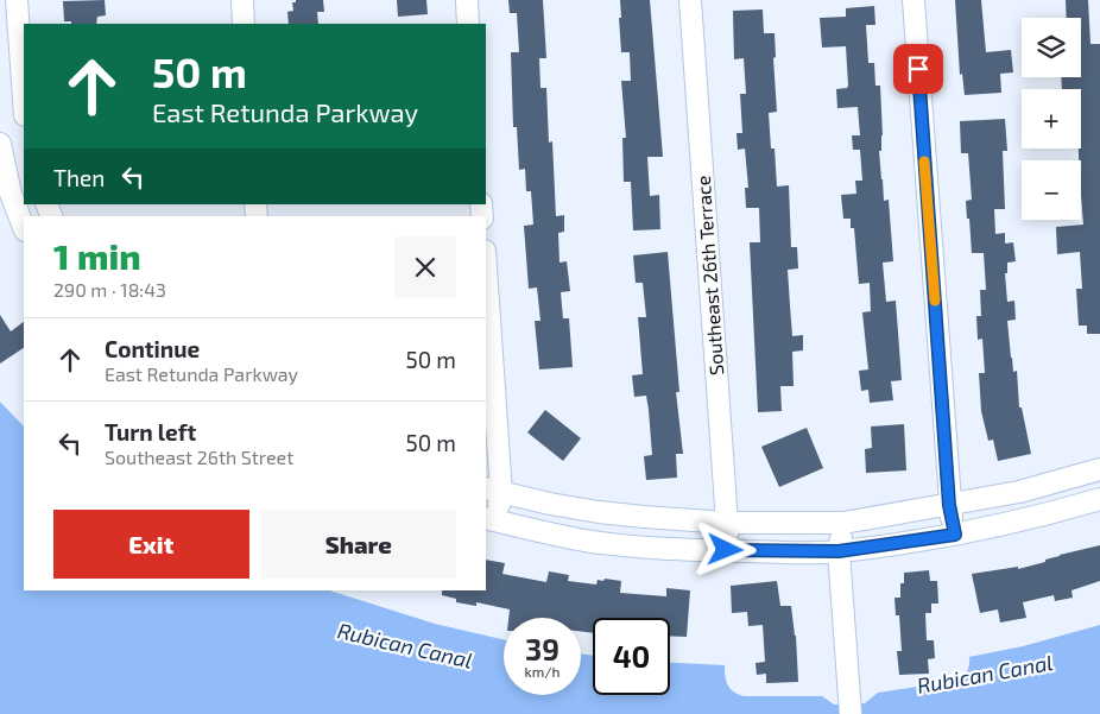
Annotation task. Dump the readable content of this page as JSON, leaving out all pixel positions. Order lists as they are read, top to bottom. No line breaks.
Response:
{"streets":{"street":["Southeast 26th Terrace"]},"water":["Rubican Canal"],"page":{"map_buttons":["+","−"],"turn":["50 m","East Retunda Parkway"],"then":"Then","heading":["1 min","290 m · 18:43"],"list":[{"name":"Continue","note":"East Retunda Parkway","value":"50 m"},{"name":"Turn left","note":"Southeast 26th Street","value":"50 m"}],"buttons":["Exit","Share"],"speed":"39 km/h","limit":"40"}}
